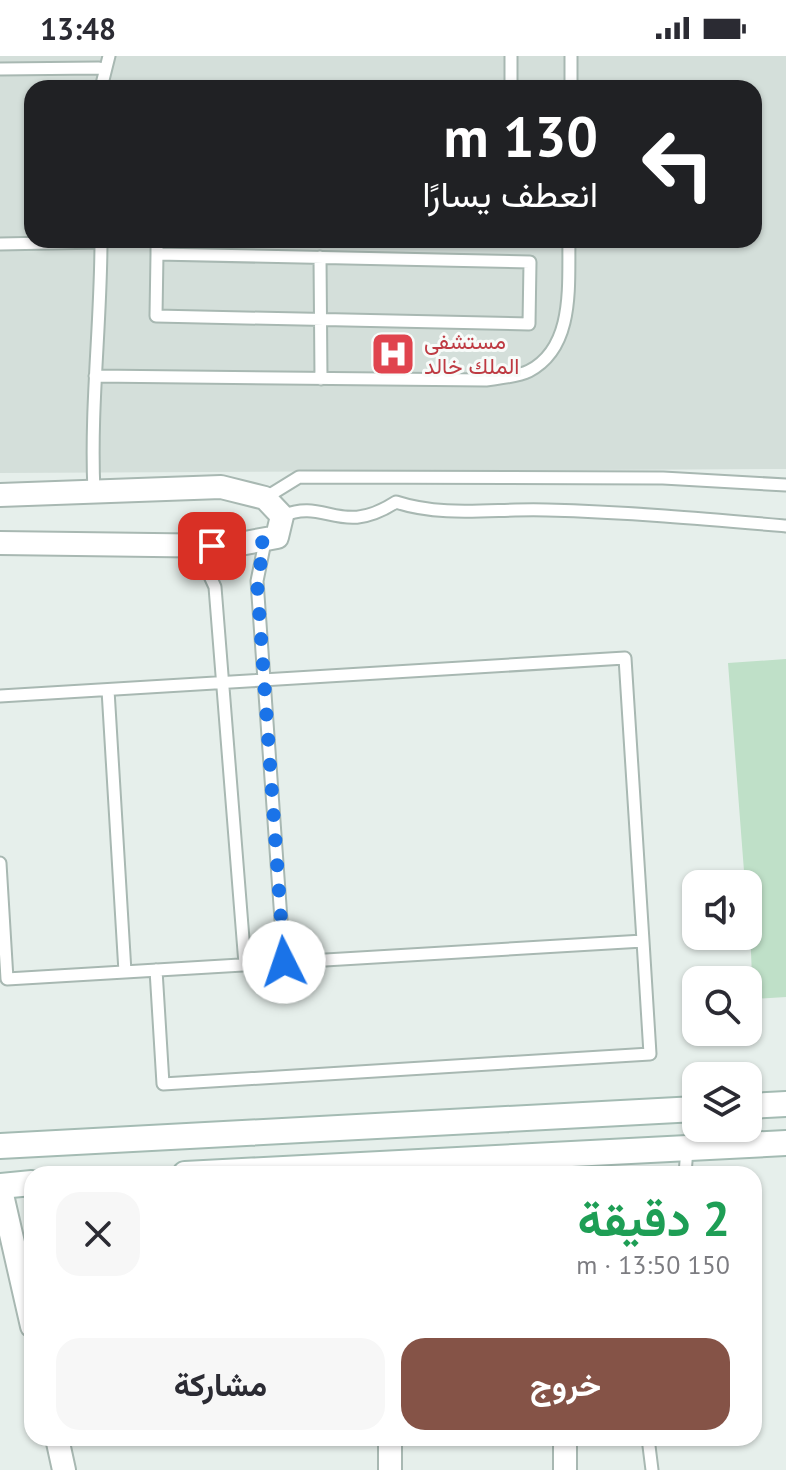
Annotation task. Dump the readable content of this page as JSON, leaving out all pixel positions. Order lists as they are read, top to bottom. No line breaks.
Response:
{"places":{"hospital":["مستشفى الملك خالد"]},"page":{"status":"13:48","turn":["130 m","انعطف يسارًا"],"heading":["2 دقيقة","150 m · 13:50"],"buttons":["خروج","مشاركة"]}}
